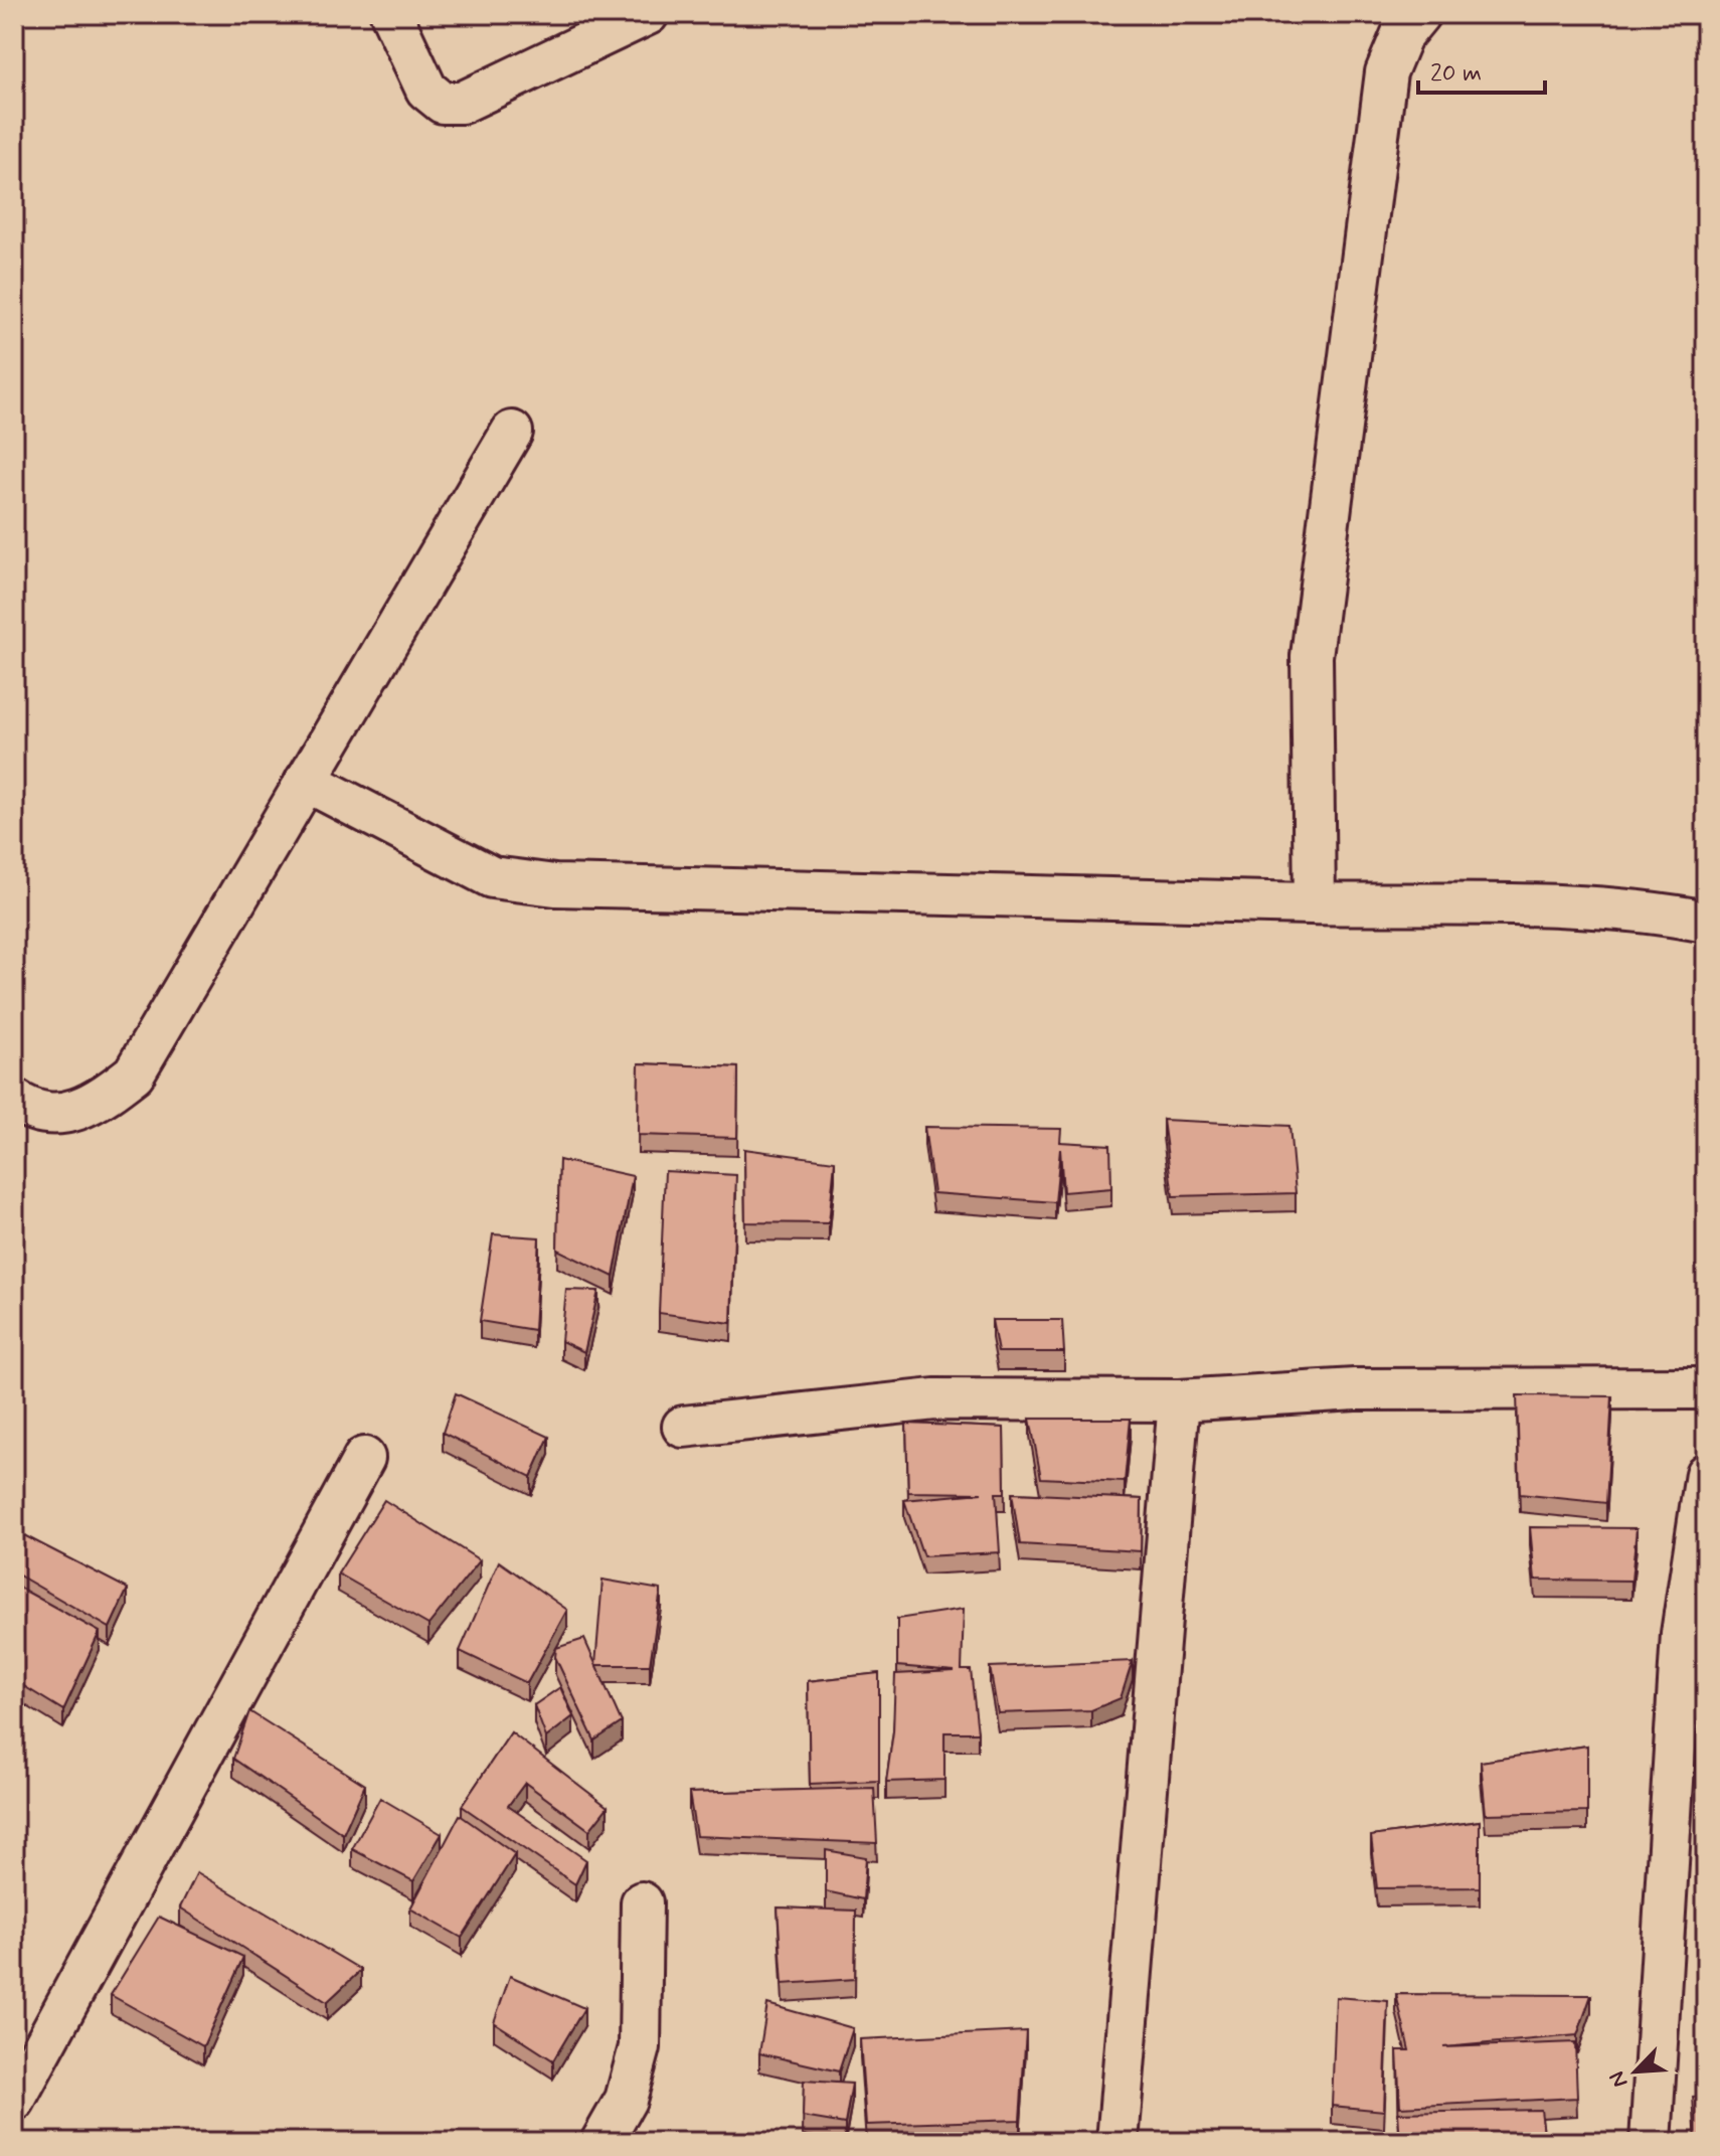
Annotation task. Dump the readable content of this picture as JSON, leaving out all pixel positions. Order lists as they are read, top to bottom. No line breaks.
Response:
{"scale_bar":"20 m","north":"bottom left"}
